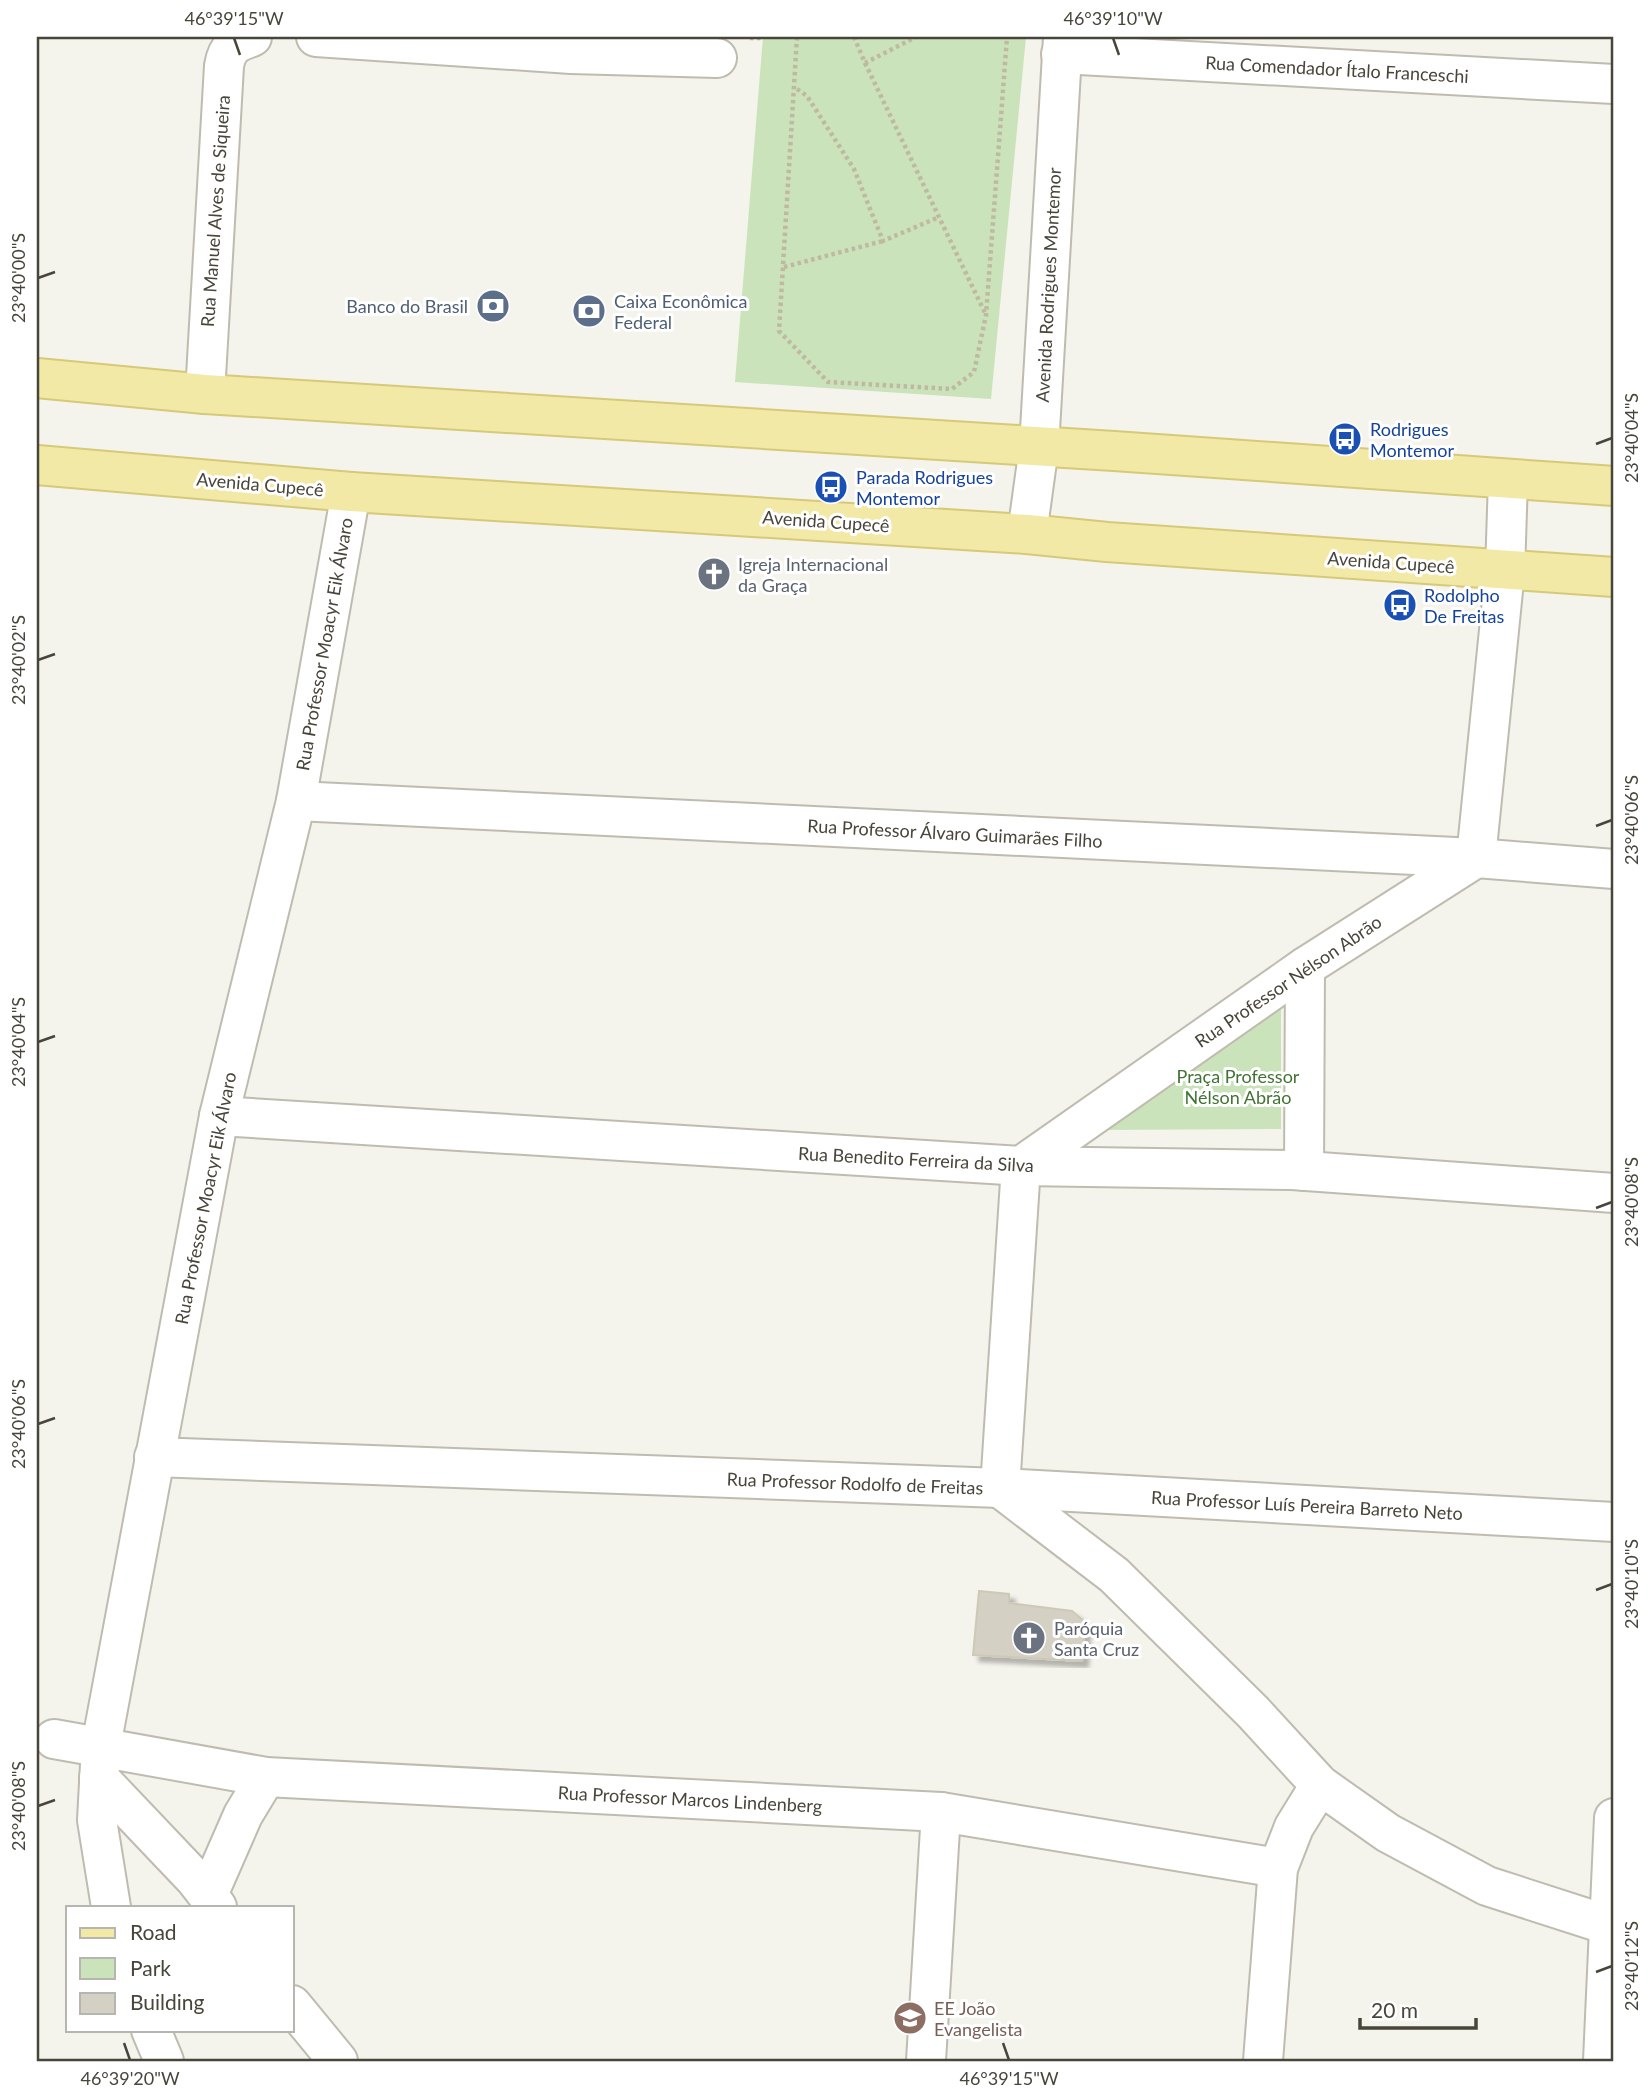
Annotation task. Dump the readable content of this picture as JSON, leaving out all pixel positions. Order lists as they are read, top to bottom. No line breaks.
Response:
{"streets":{"main road":["Avenida Cupecê"],"street":["Rua Comendador Ítalo Franceschi","Rua Manuel Alves de Siqueira","Avenida Rodrigues Montemor","Rua Professor Moacyr Eik Álvaro","Rua Professor Álvaro Guimarães Filho","Rua Professor Nélson Abrão","Rua Benedito Ferreira da Silva","Rua Professor Rodolfo de Freitas","Rua Professor Luís Pereira Barreto Neto","Rua Professor Marcos Lindenberg"]},"crossings":[["Rua Comendador Ítalo Franceschi","Avenida Rodrigues Montemor"],["Avenida Rodrigues Montemor","Avenida Cupecê"],["Avenida Cupecê","Rua Professor Moacyr Eik Álvaro"],["Rua Professor Moacyr Eik Álvaro","Rua Professor Álvaro Guimarães Filho"],["Rua Professor Moacyr Eik Álvaro","Rua Benedito Ferreira da Silva"],["Rua Professor Moacyr Eik Álvaro","Rua Professor Rodolfo de Freitas"],["Rua Professor Moacyr Eik Álvaro","Rua Professor Marcos Lindenberg"],["Rua Professor Álvaro Guimarães Filho","Rua Professor Nélson Abrão"],["Rua Professor Nélson Abrão","Rua Benedito Ferreira da Silva"],["Rua Professor Rodolfo de Freitas","Rua Professor Luís Pereira Barreto Neto"]],"parks":["Praça Professor Nélson Abrão"],"places":{"bank":["Banco do Brasil","Caixa Econômica Federal"],"bus stop":["Rodrigues Montemor","Parada Rodrigues Montemor","Rodolpho De Freitas"],"church":["Igreja Internacional da Graça","Paróquia Santa Cruz"],"school or university":["EE João Evangelista"]},"legend":["Road","Park","Building"],"scale_bar":"20 m","coordinates":["46°39'15\"W","46°39'10\"W","23°40'00\"S","23°40'04\"S","23°40'02\"S","23°40'06\"S","23°40'08\"S","23°40'10\"S","23°40'12\"S","46°39'20\"W"]}
